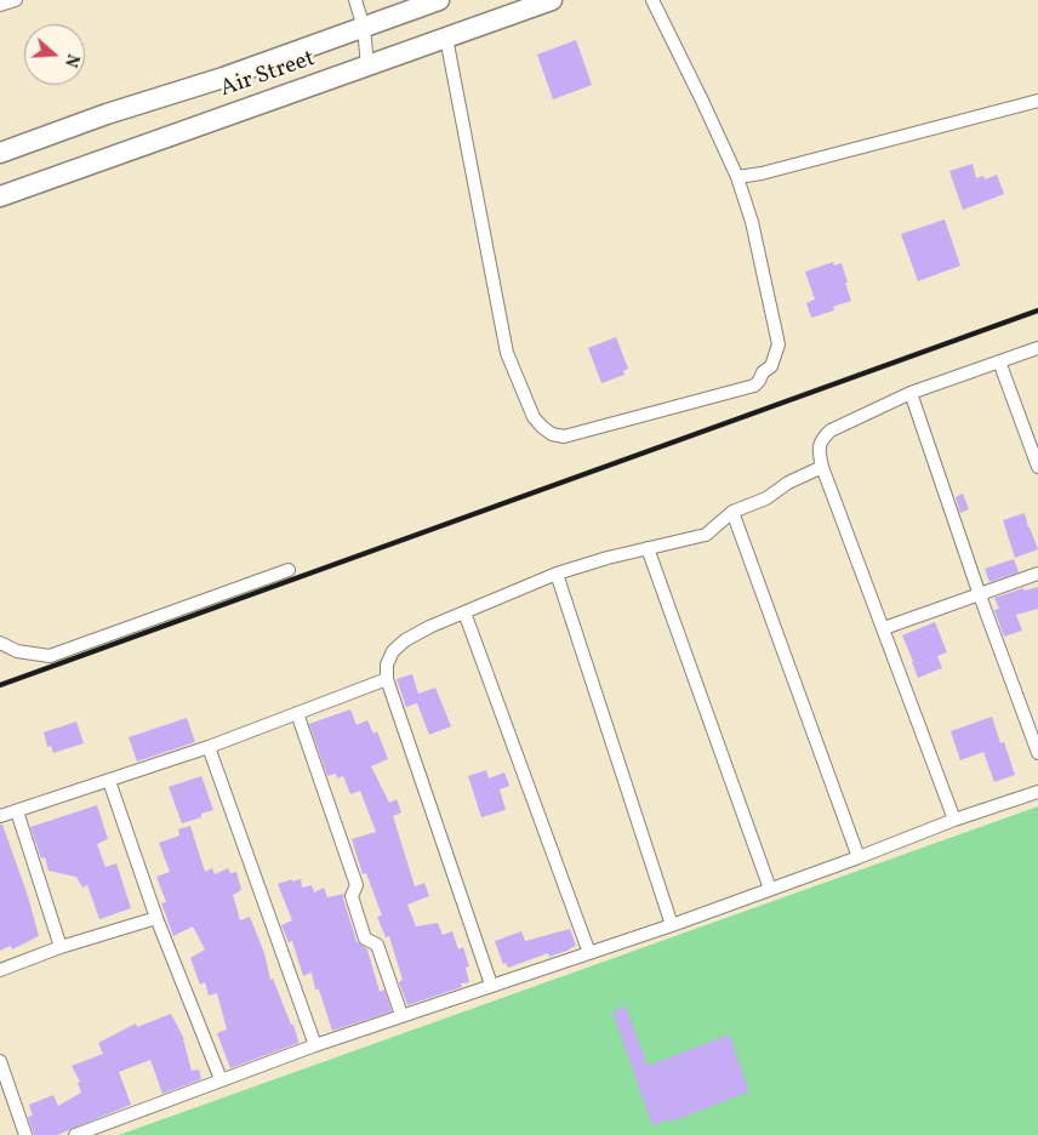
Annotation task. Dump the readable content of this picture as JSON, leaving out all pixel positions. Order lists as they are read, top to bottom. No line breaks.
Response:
{"streets":{"main road":["Air Street"]},"north":"right"}
